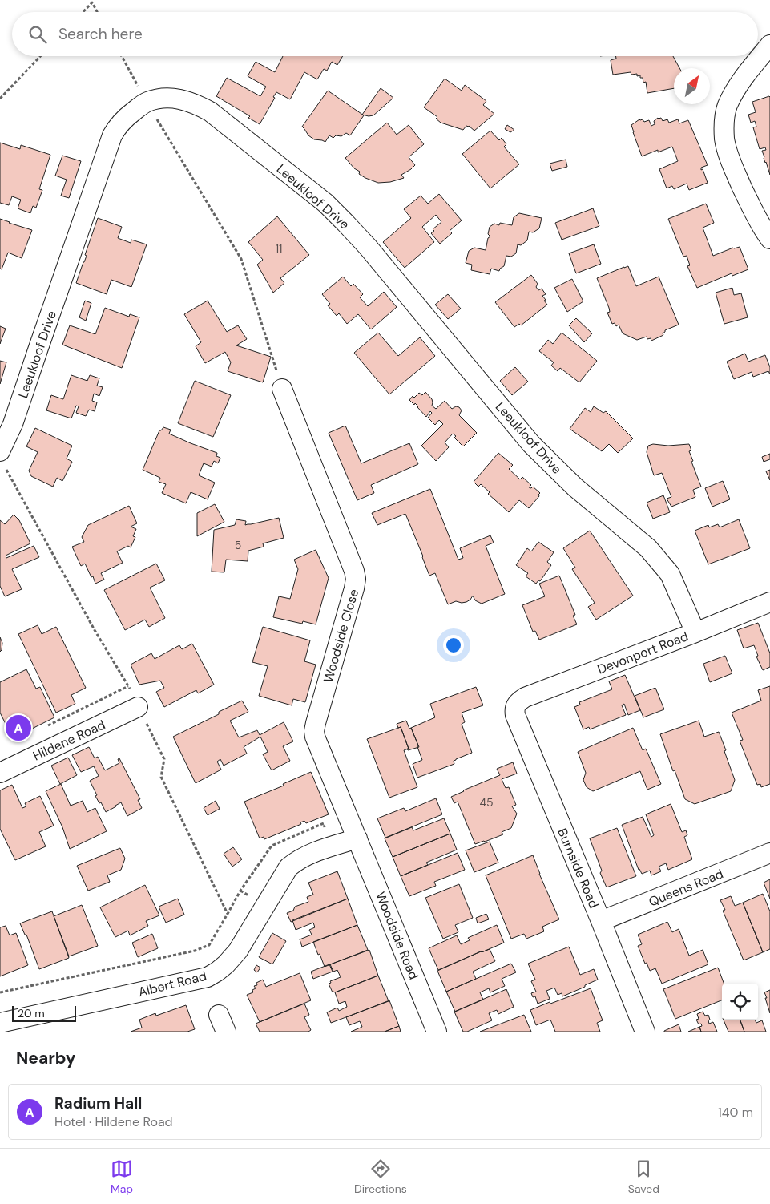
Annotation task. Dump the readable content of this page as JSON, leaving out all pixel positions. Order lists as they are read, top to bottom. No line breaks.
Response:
{"streets":{"street":["Leeukloof Drive","Woodside Close","Devonport Road","Hildene Road","Burnside Road","Queens Road","Woodside Road","Albert Road"]},"crossings":[["Leeukloof Drive","Devonport Road"],["Woodside Close","Woodside Road"],["Woodside Close","Albert Road"],["Devonport Road","Burnside Road"],["Burnside Road","Queens Road"],["Woodside Road","Albert Road"]],"house_numbers":["11","5","45"],"scale_bar":"20 m","north":"top right","page":{"search":"Search here","pins":"A","scale":"20 m","heading":"Nearby","list":[{"mark":"A","name":"Radium Hall","note":"Hotel · Hildene Road","value":"140 m"}],"nav":["Map","Directions","Saved"]}}
